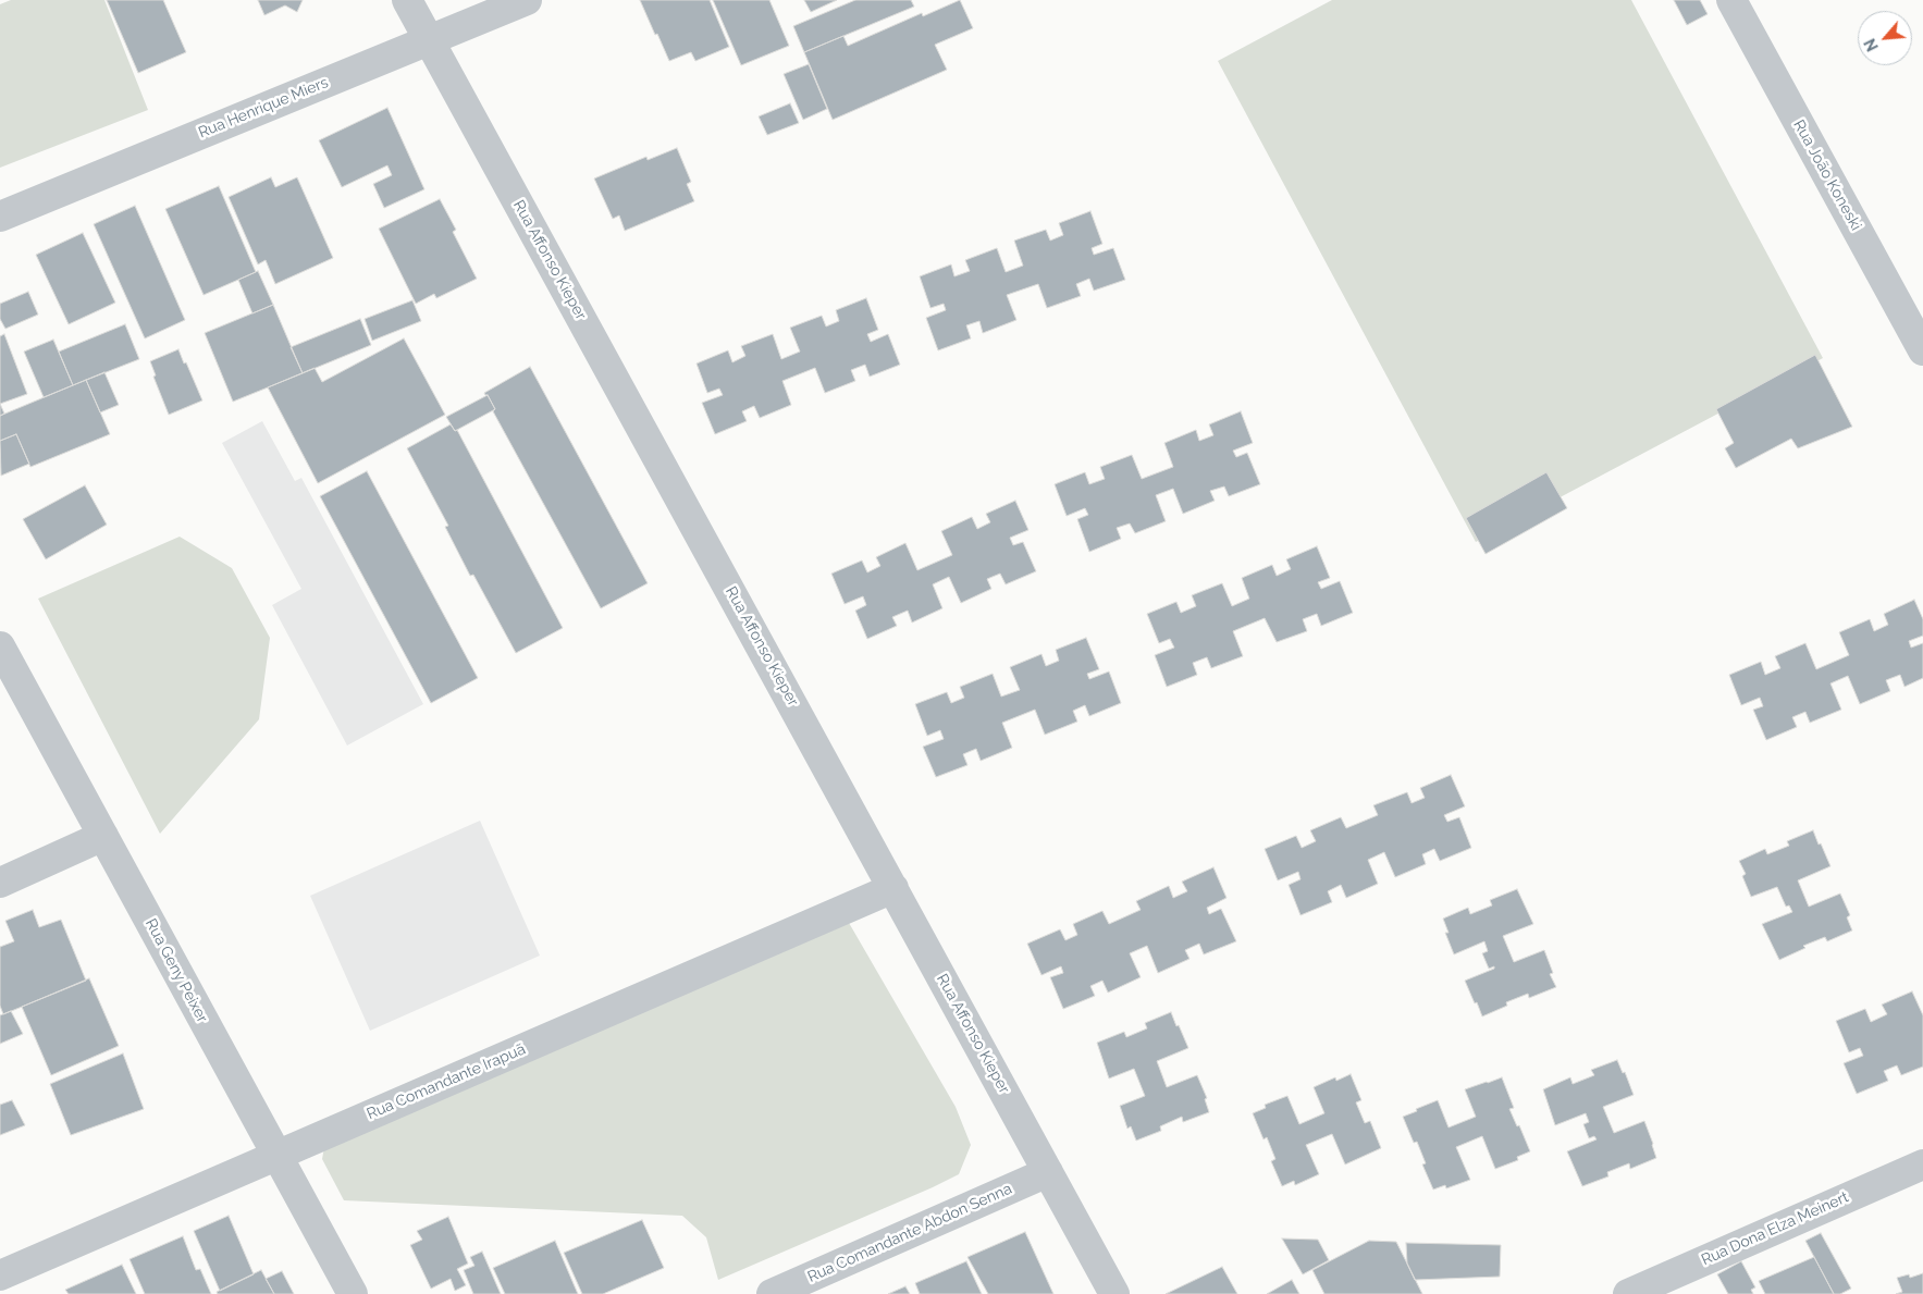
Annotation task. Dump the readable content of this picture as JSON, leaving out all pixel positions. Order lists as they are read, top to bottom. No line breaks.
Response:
{"streets":{"street":["Rua Henrique Miers","Rua João Koneski","Rua Affonso Kieper","Rua Geny Peixer","Rua Comandante Irapuã","Rua Dona Elza Meinert","Rua Comandante Abdon Senna"]},"crossings":[["Rua Henrique Miers","Rua Affonso Kieper"],["Rua Affonso Kieper","Rua Comandante Irapuã"],["Rua Affonso Kieper","Rua Comandante Abdon Senna"],["Rua Geny Peixer","Rua Comandante Irapuã"]],"north":"bottom left"}
